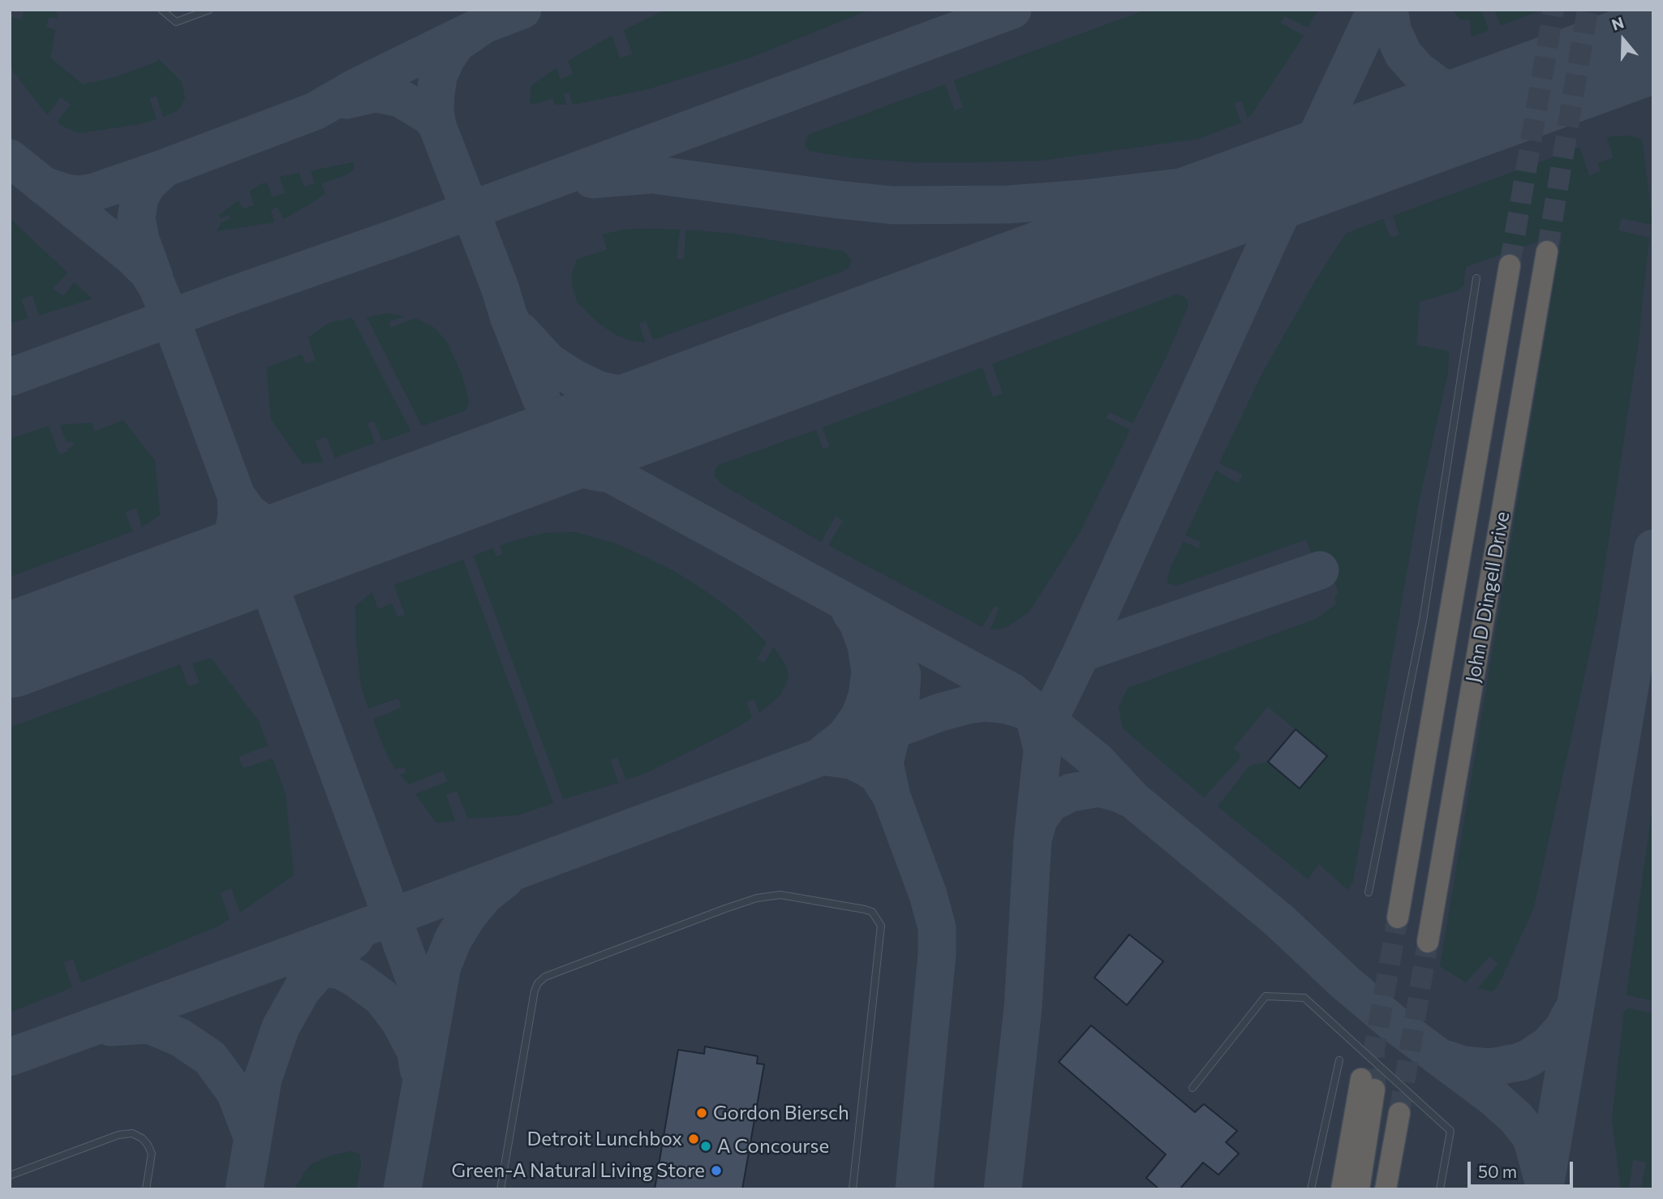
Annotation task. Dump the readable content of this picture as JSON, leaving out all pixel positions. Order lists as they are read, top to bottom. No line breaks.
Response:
{"streets":{"highway":["John D Dingell Drive"]},"places":["Gordon Biersch","Detroit Lunchbox","A Concourse","Green-A Natural Living Store"],"scale_bar":"50 m","north":"top"}
